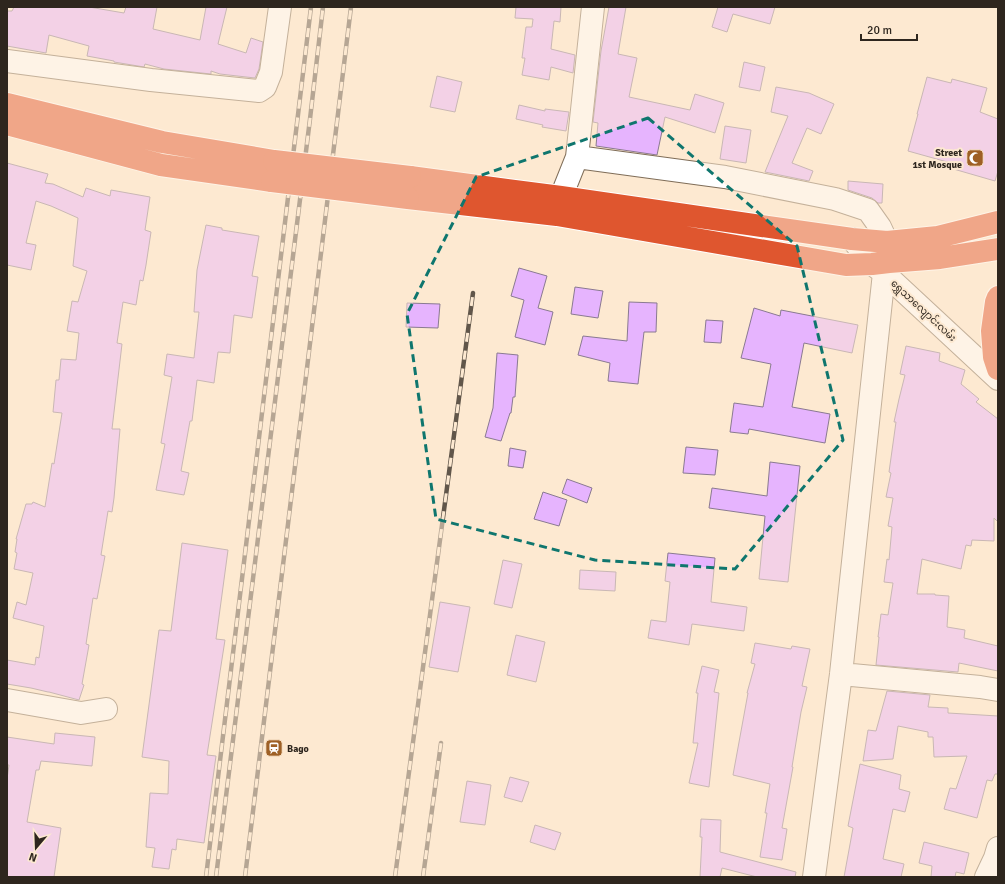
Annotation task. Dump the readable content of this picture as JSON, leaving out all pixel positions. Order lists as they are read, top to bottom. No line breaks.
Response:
{"streets":{"street":["ရွှေသာလျောင်းလမ်း"]},"places":{"mosque":["Street 1st Mosque"],"station":["Bago"]},"scale_bar":"20 m","north":"bottom"}
